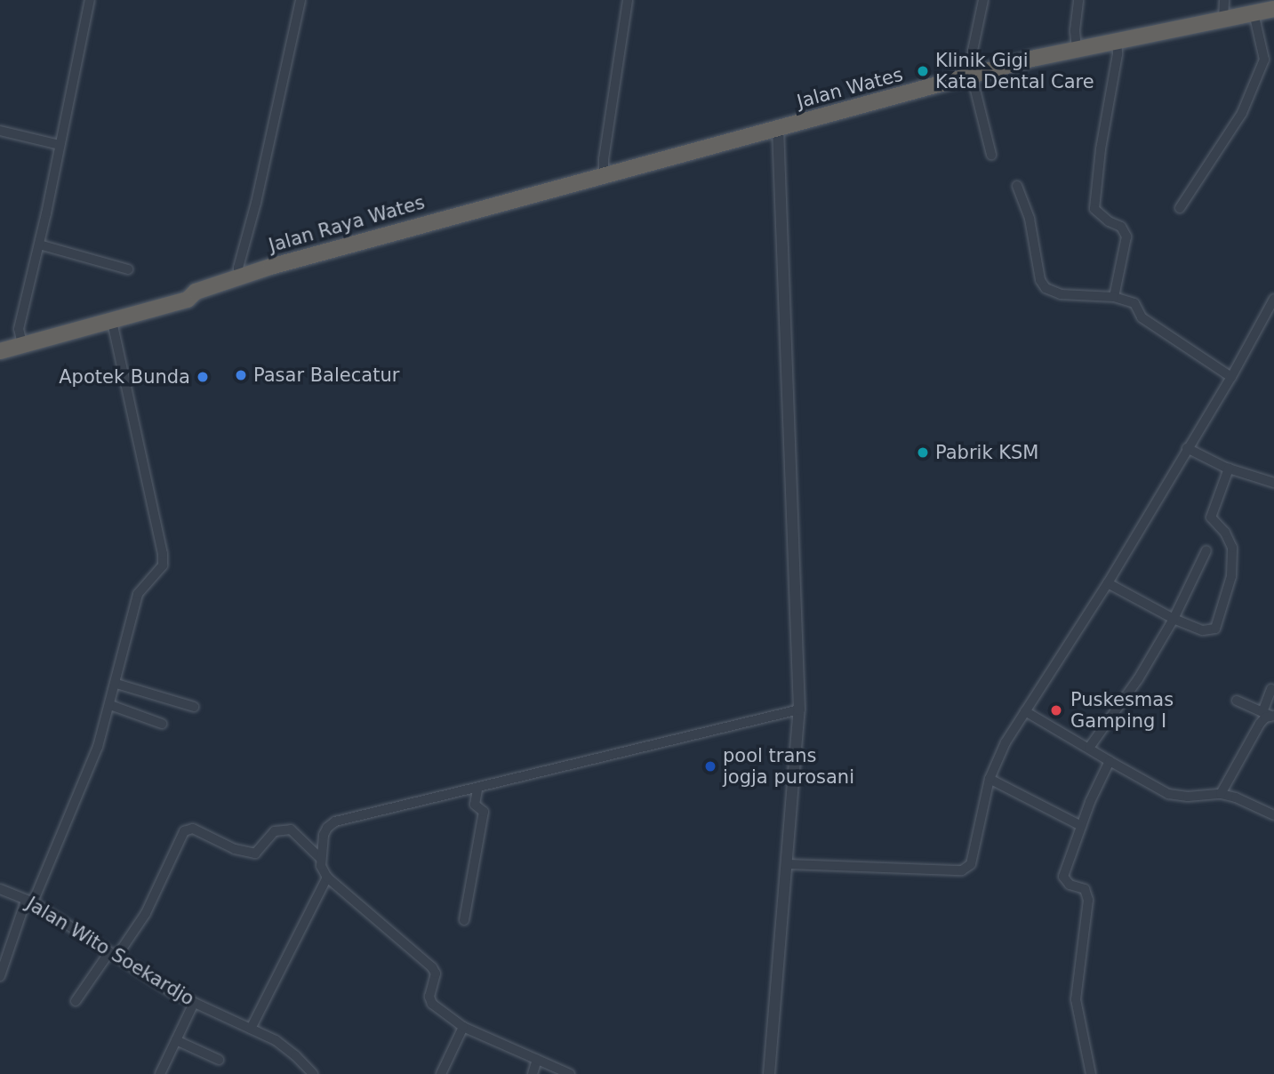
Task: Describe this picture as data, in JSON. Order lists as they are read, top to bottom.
{
  "streets": {
    "highway": ["Jalan Wates", "Jalan Raya Wates"],
    "street": ["Jalan Wito Soekardjo"]
  },
  "crossings": [
    ["Jalan Wates", "Jalan Raya Wates"]
  ],
  "places": [
    "Klinik Gigi Kata Dental Care",
    "Pasar Balecatur",
    "Apotek Bunda",
    "Pabrik KSM",
    "Puskesmas Gamping I",
    "pool trans jogja purosani"
  ]
}
